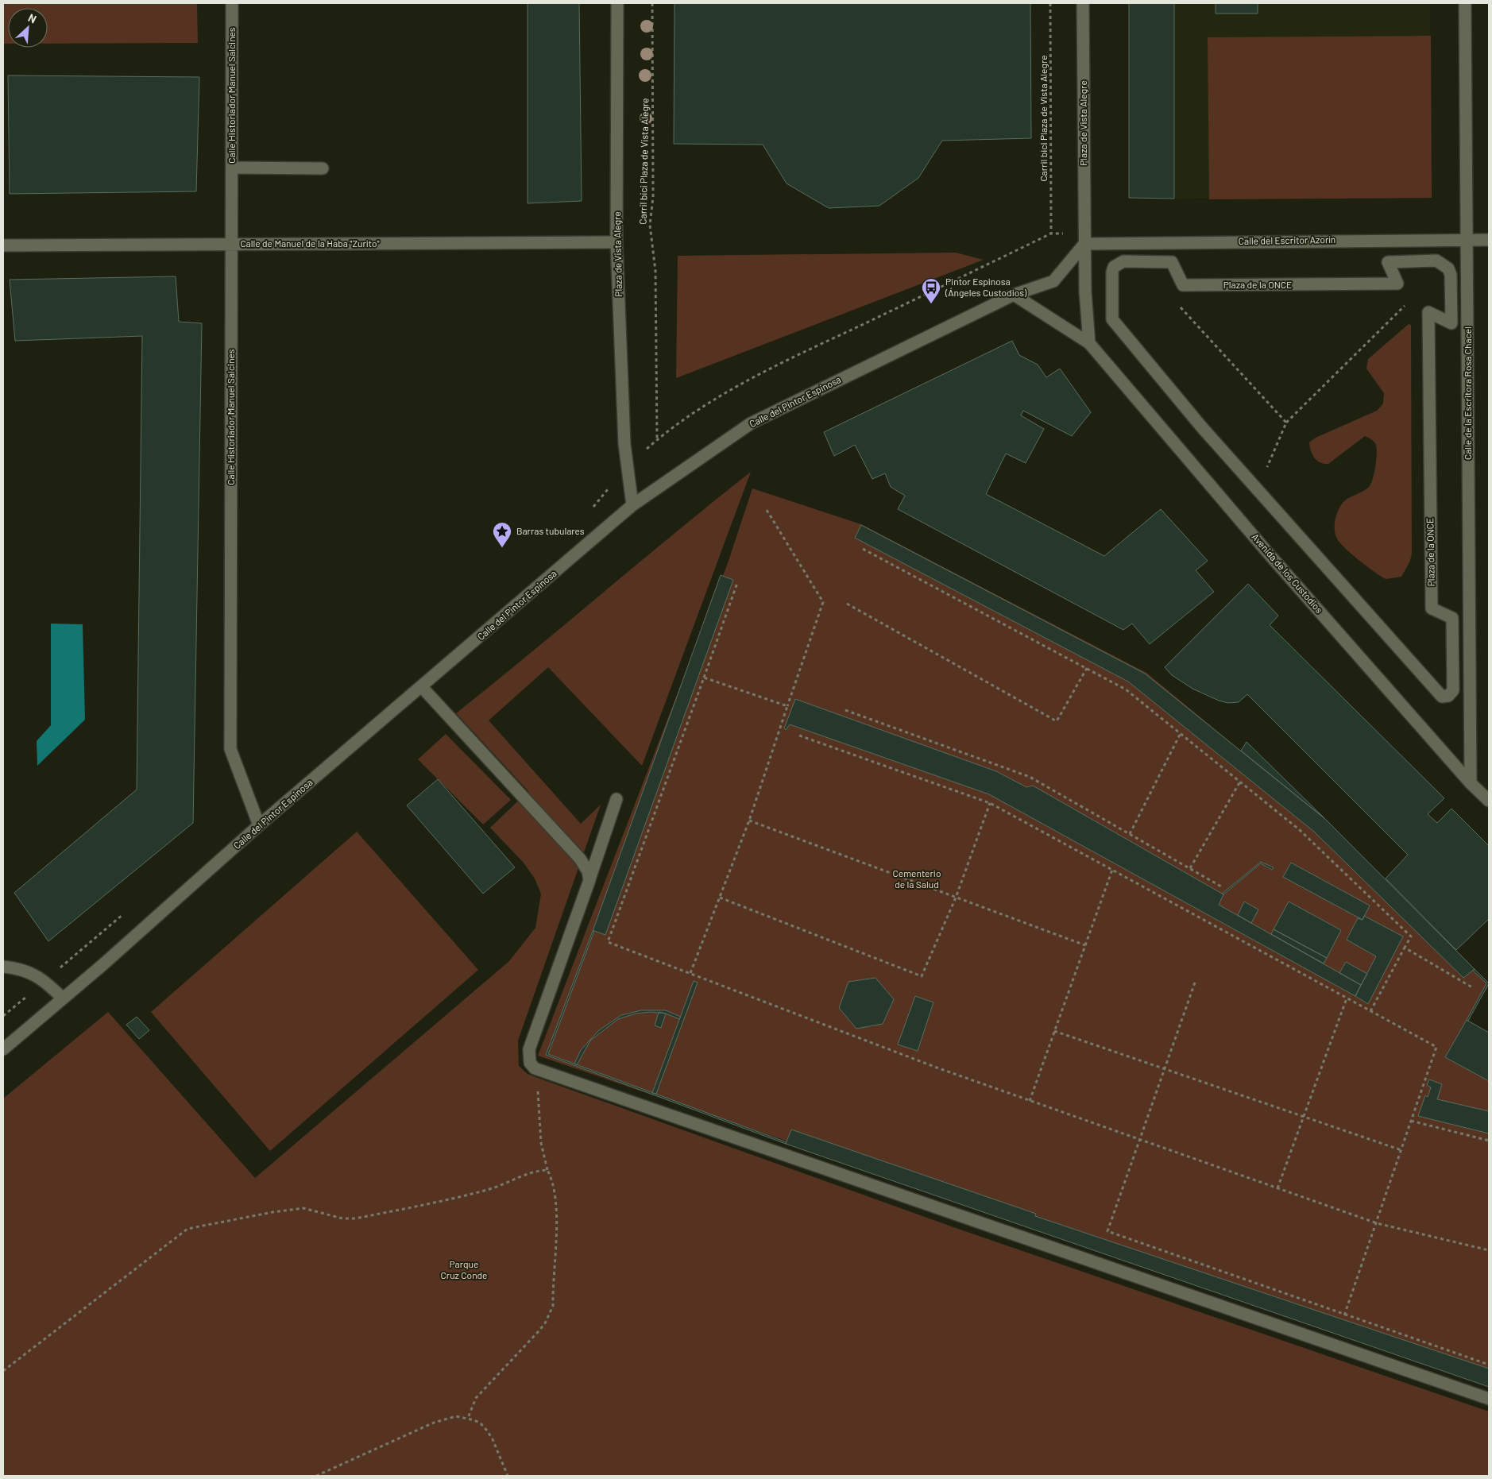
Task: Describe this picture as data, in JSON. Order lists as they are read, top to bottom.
{
  "streets": {
    "street": [
      "Calle Historiador Manuel Salcines",
      "Plaza de Vista Alegre",
      "Calle del Escritor Azorín",
      "Calle de Manuel de la Haba \"Zurito\"",
      "Plaza de la ONCE",
      "Calle de la Escritora Rosa Chacel",
      "Calle del Pintor Espinosa",
      "Avenida de los Custodios"
    ],
    "path": ["Carril bici Plaza de Vista Alegre"]
  },
  "crossings": [
    ["Calle Historiador Manuel Salcines", "Calle de Manuel de la Haba \"Zurito\""],
    ["Calle Historiador Manuel Salcines", "Calle del Pintor Espinosa"],
    ["Plaza de Vista Alegre", "Calle del Escritor Azorín"],
    ["Plaza de Vista Alegre", "Calle de Manuel de la Haba \"Zurito\""],
    ["Plaza de Vista Alegre", "Calle del Pintor Espinosa"],
    ["Calle del Escritor Azorín", "Calle de la Escritora Rosa Chacel"],
    ["Calle del Escritor Azorín", "Calle del Pintor Espinosa"],
    ["Calle de la Escritora Rosa Chacel", "Avenida de los Custodios"],
    ["Calle del Pintor Espinosa", "Avenida de los Custodios"]
  ],
  "parks": ["Cementerio de la Salud", "Parque Cruz Conde"],
  "places": {
    "bus stop": ["Pintor Espinosa (Ángeles Custodios)"],
    "place": ["Barras tubulares"]
  },
  "north": "top right"
}
